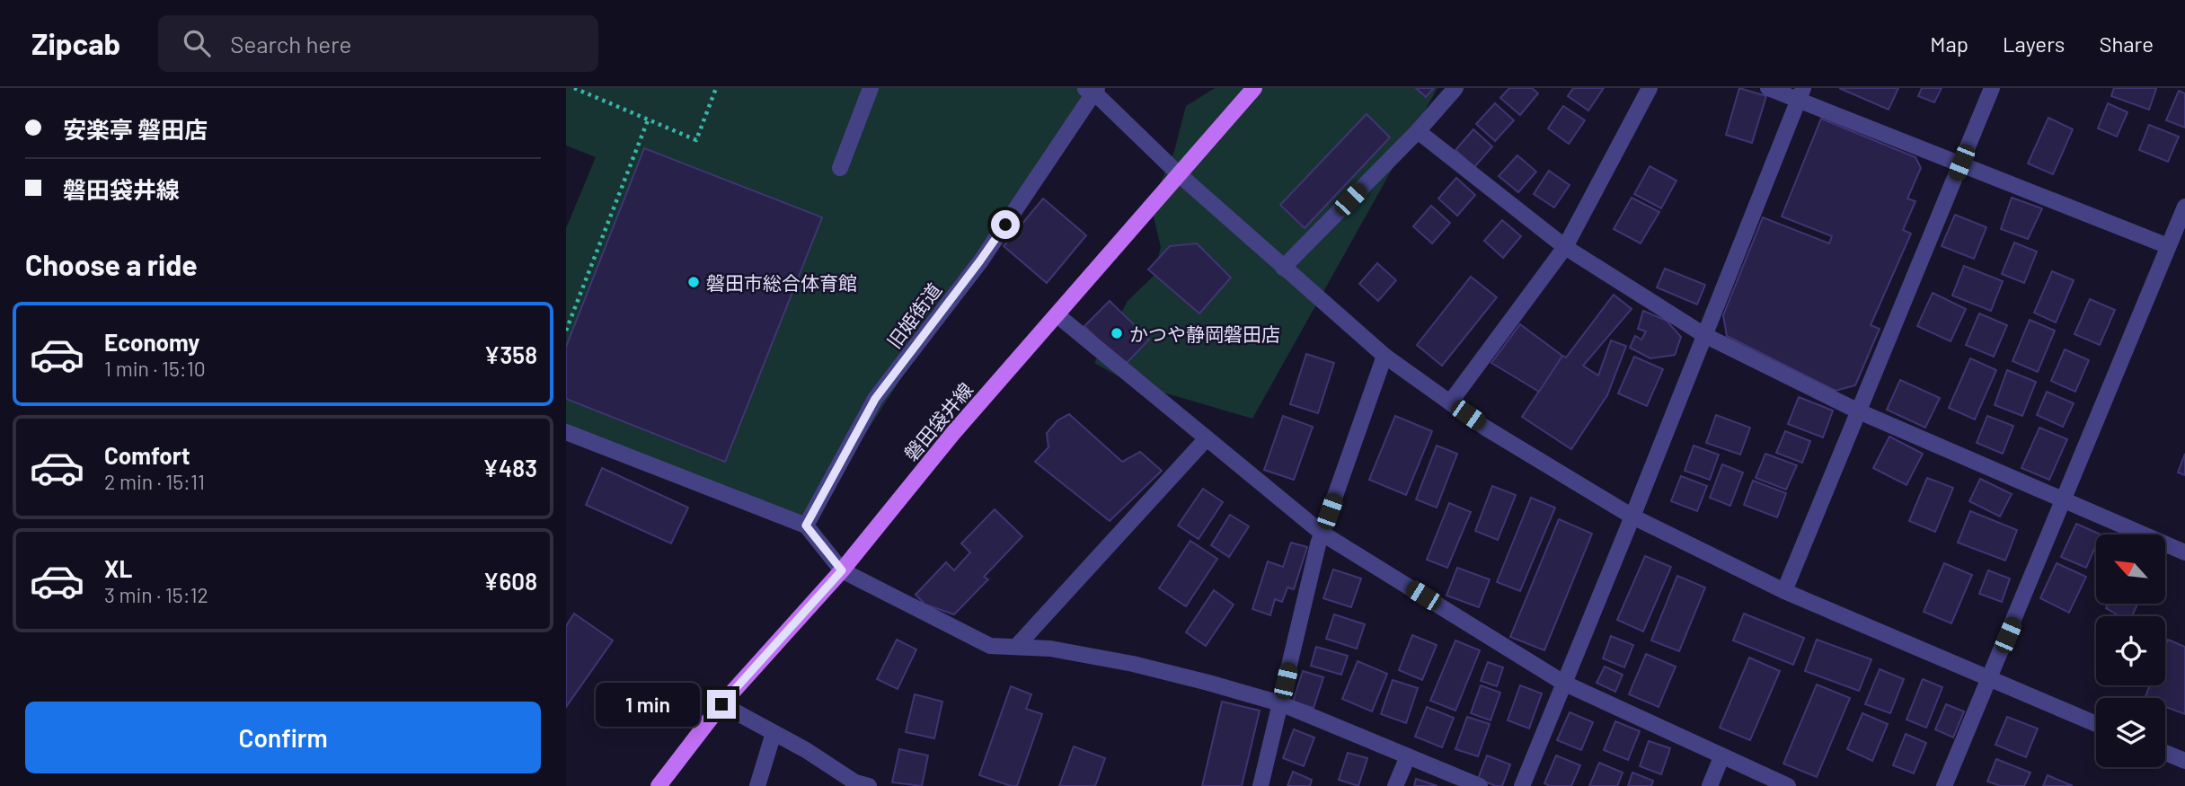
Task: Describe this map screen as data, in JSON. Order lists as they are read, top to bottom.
{
  "streets": {
    "main road": ["磐田袋井線"],
    "street": ["旧姫街道"]
  },
  "places": ["磐田市総合体育館", "かつや静岡磐田店"],
  "north": "top left",
  "page": {
    "header": "Zipcab",
    "search": "Search here",
    "nav": ["Map", "Layers", "Share"],
    "banner": ["安楽亭 磐田店", "磐田袋井線"],
    "heading": "Choose a ride",
    "list": [
      {
        "name": "Economy",
        "note": "1 min · 15:10",
        "value": "¥358"
      },
      {
        "name": "Comfort",
        "note": "2 min · 15:11",
        "value": "¥483"
      },
      {
        "name": "XL",
        "note": "3 min · 15:12",
        "value": "¥608"
      }
    ],
    "bubble": "1 min",
    "buttons": "Confirm"
  }
}
